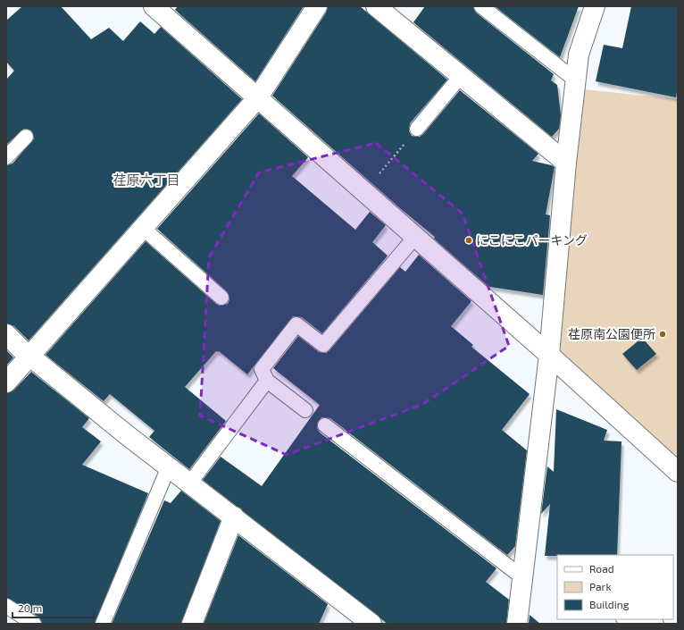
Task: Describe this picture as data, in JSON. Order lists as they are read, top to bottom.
{
  "districts": ["荏原六丁目"],
  "places": ["にこにこパーキング", "荏原南公園便所"],
  "legend": ["Road", "Park", "Building"],
  "scale_bar": "20 m"
}
